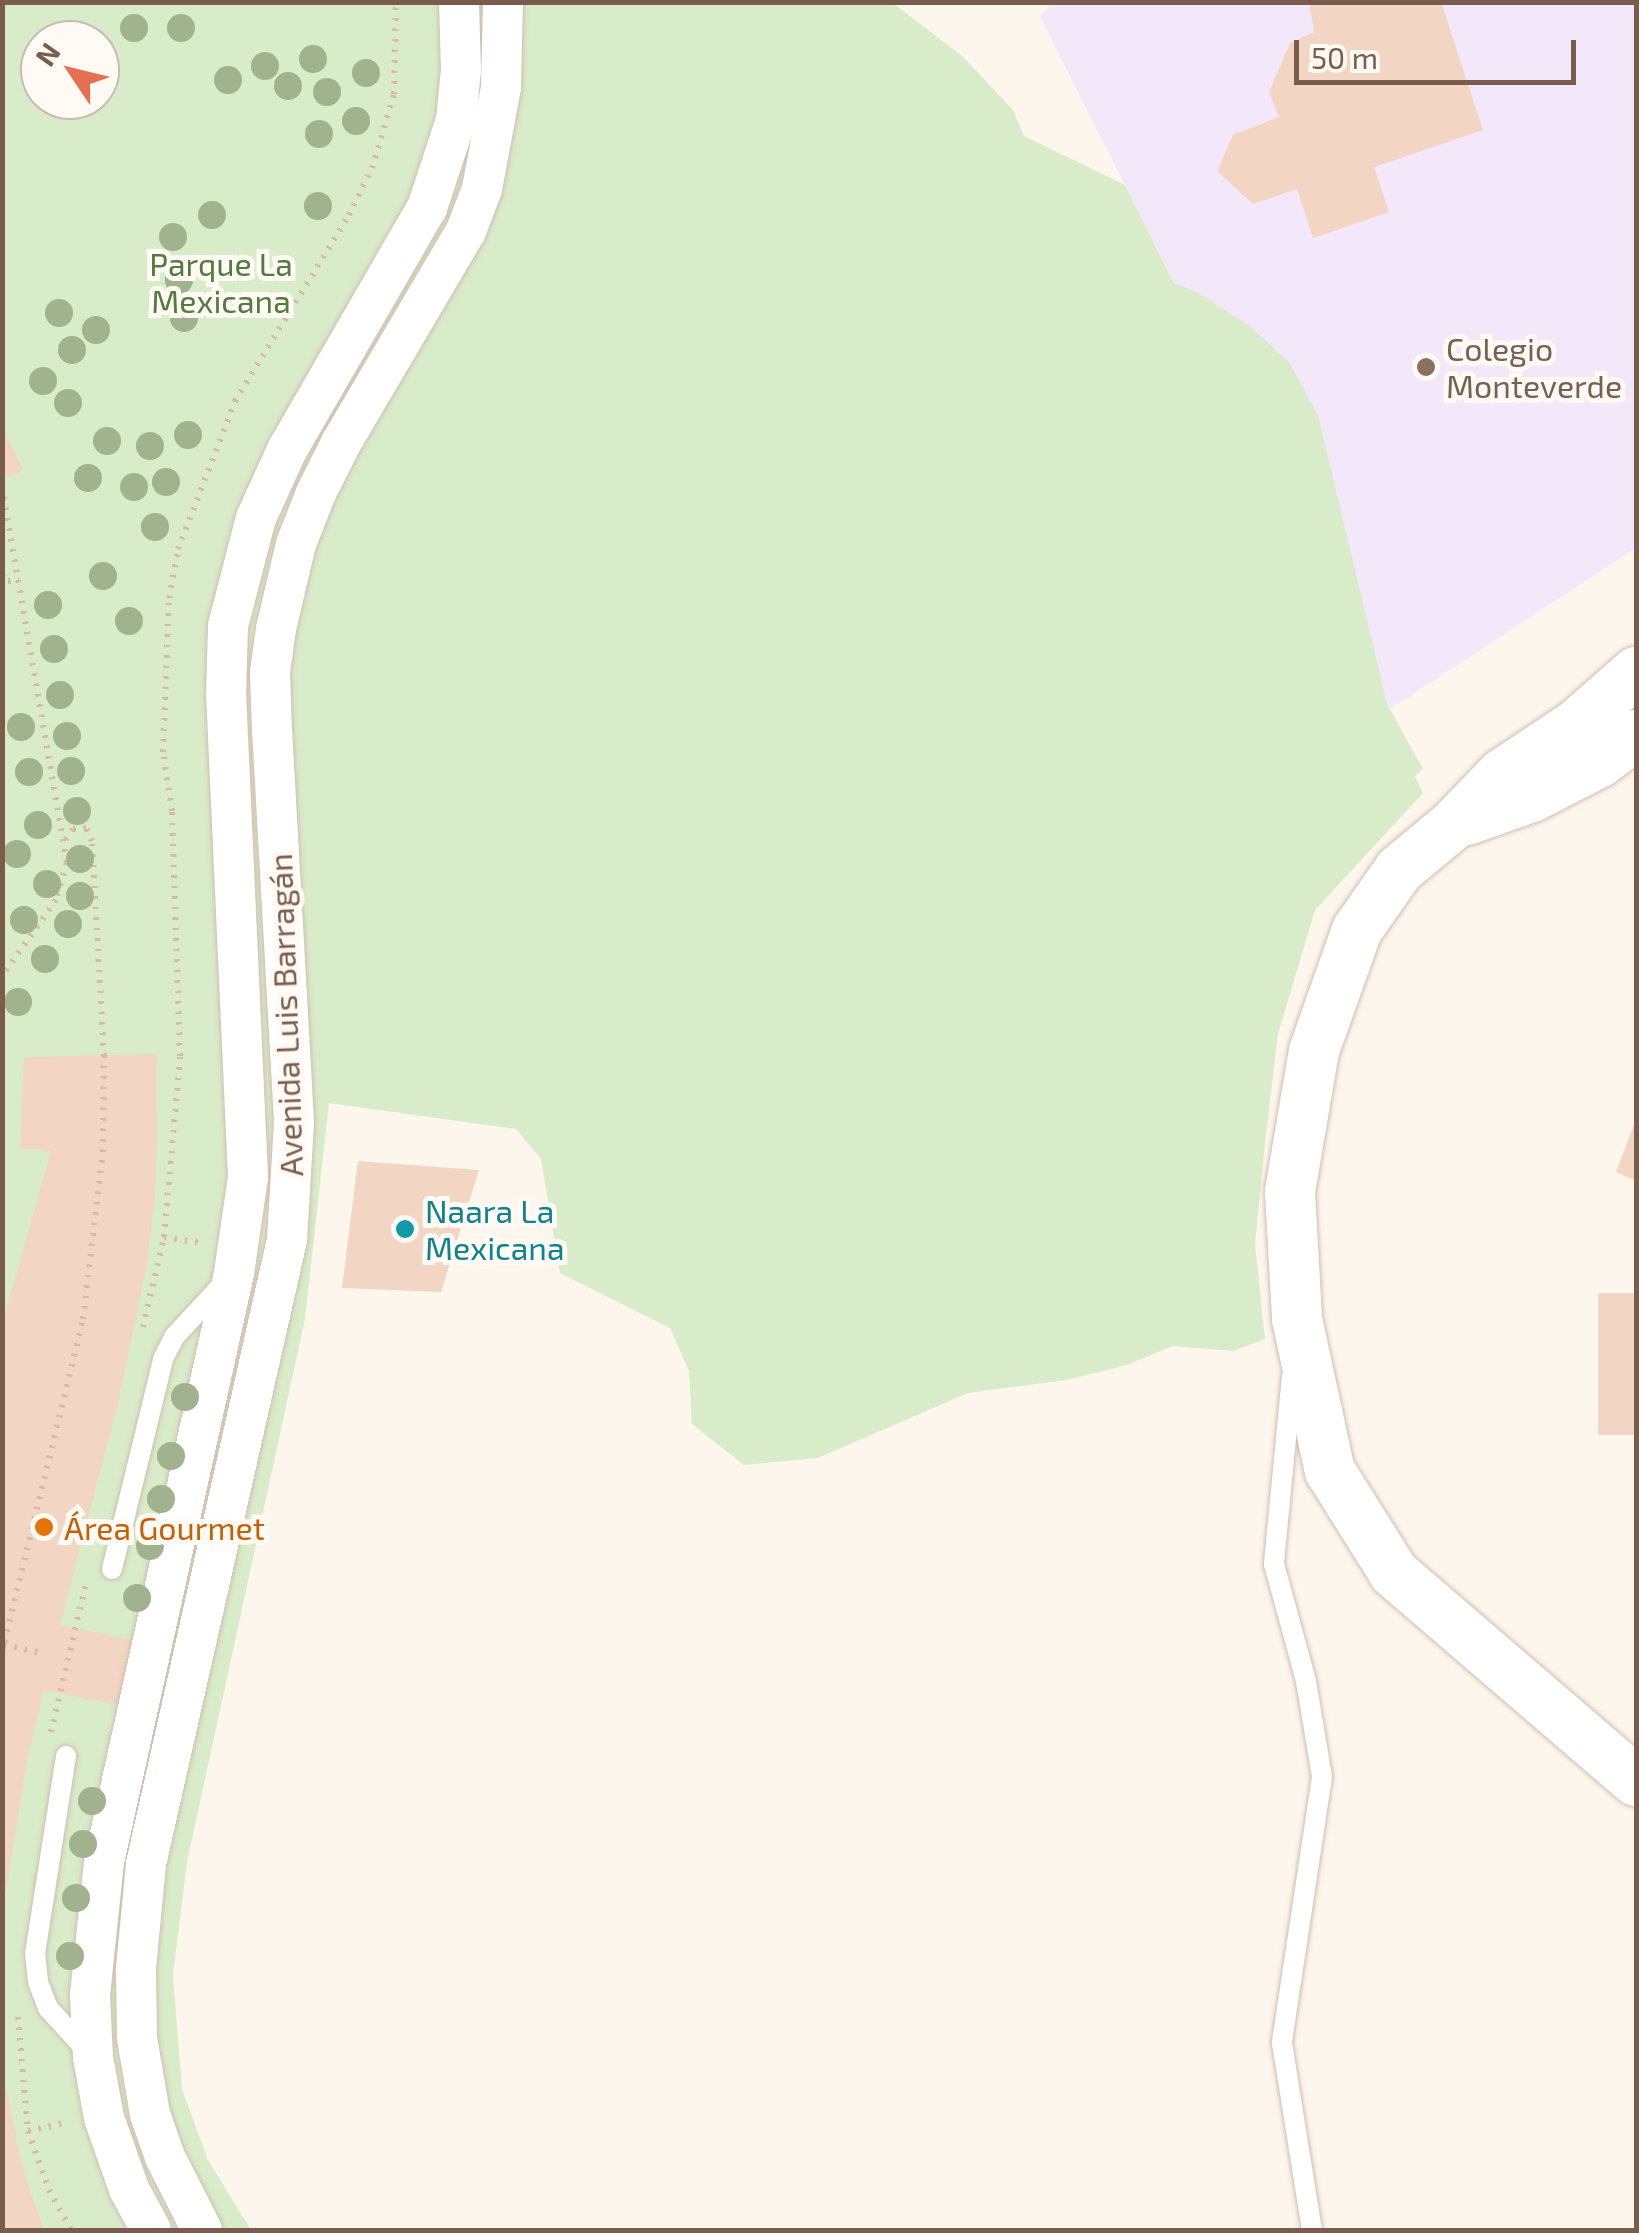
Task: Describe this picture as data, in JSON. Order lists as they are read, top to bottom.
{
  "streets": {
    "street": ["Avenida Luis Barragán"]
  },
  "parks": ["Parque La Mexicana"],
  "places": ["Colegio Monteverde", "Naara La Mexicana", "Área Gourmet"],
  "scale_bar": "50 m",
  "north": "top left"
}
